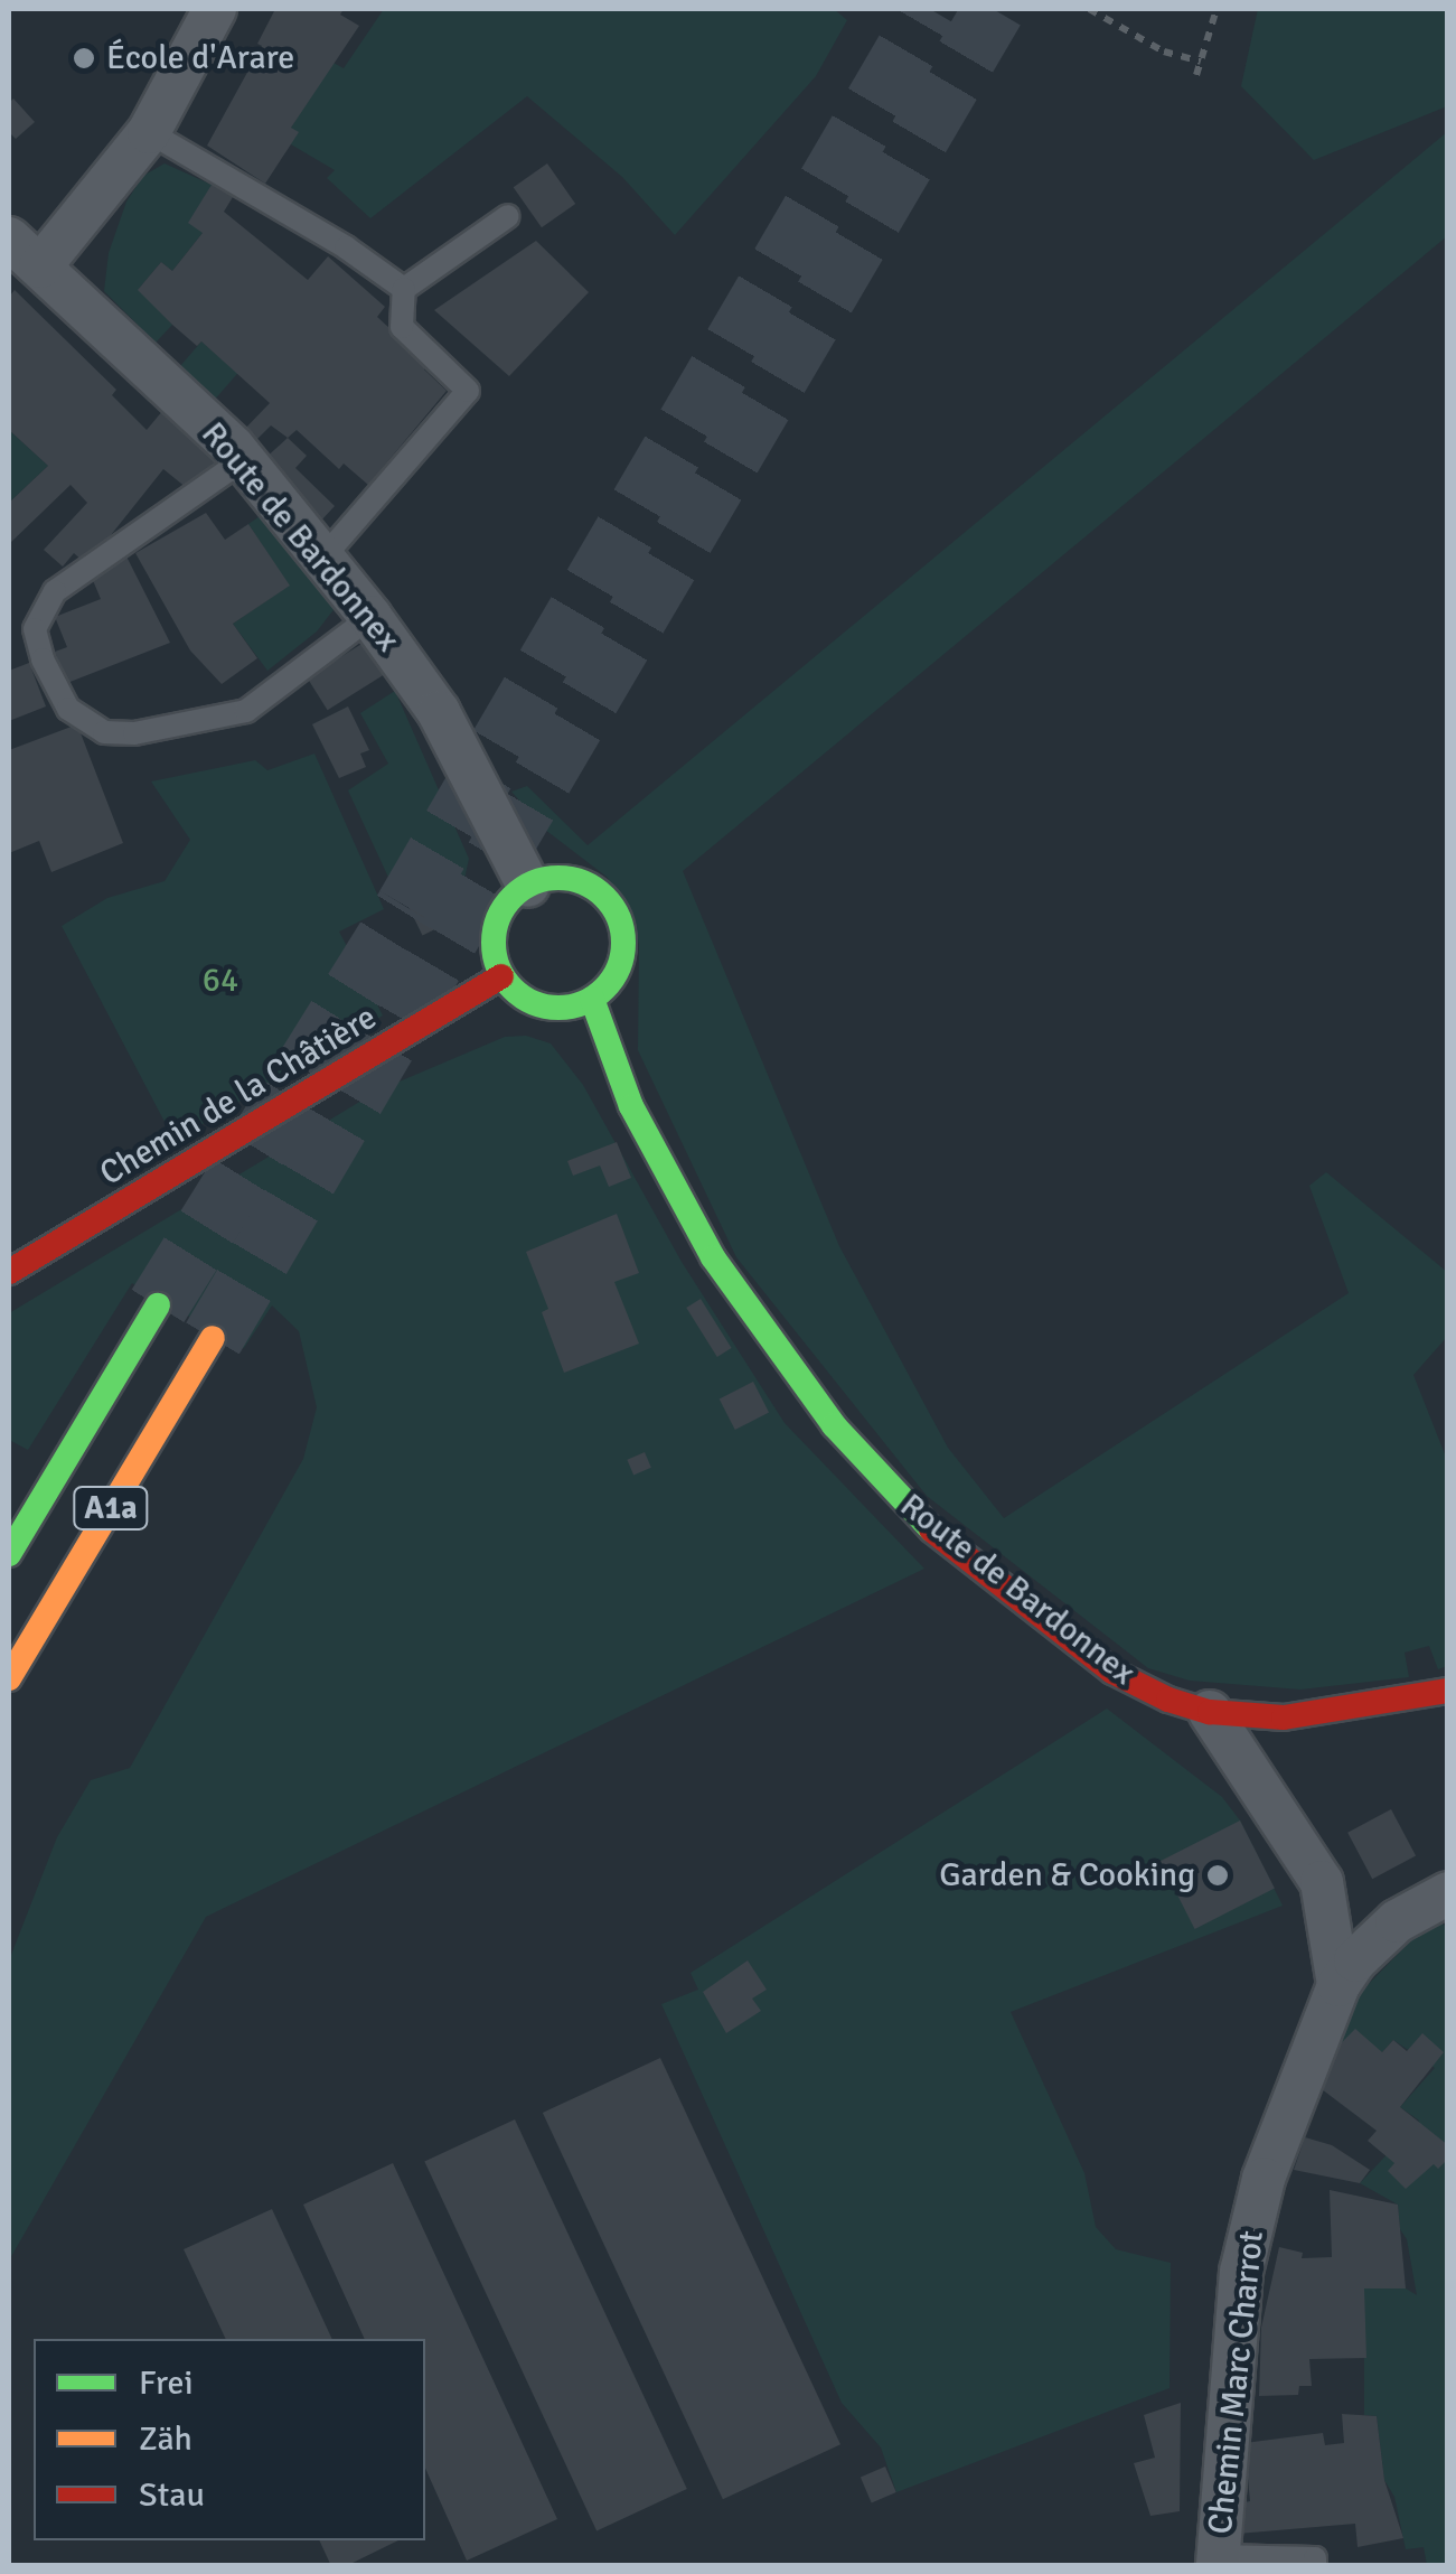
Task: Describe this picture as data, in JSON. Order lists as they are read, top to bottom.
{
  "streets": {
    "main road": ["Route de Bardonnex", "Chemin de la Châtière", "A1a"],
    "street": ["Chemin Marc Charrot"]
  },
  "crossings": [
    ["Route de Bardonnex", "Chemin de la Châtière"]
  ],
  "parks": ["64"],
  "places": ["École d'Arare", "Garden & Cooking"],
  "legend": ["Frei", "Zäh", "Stau"]
}
